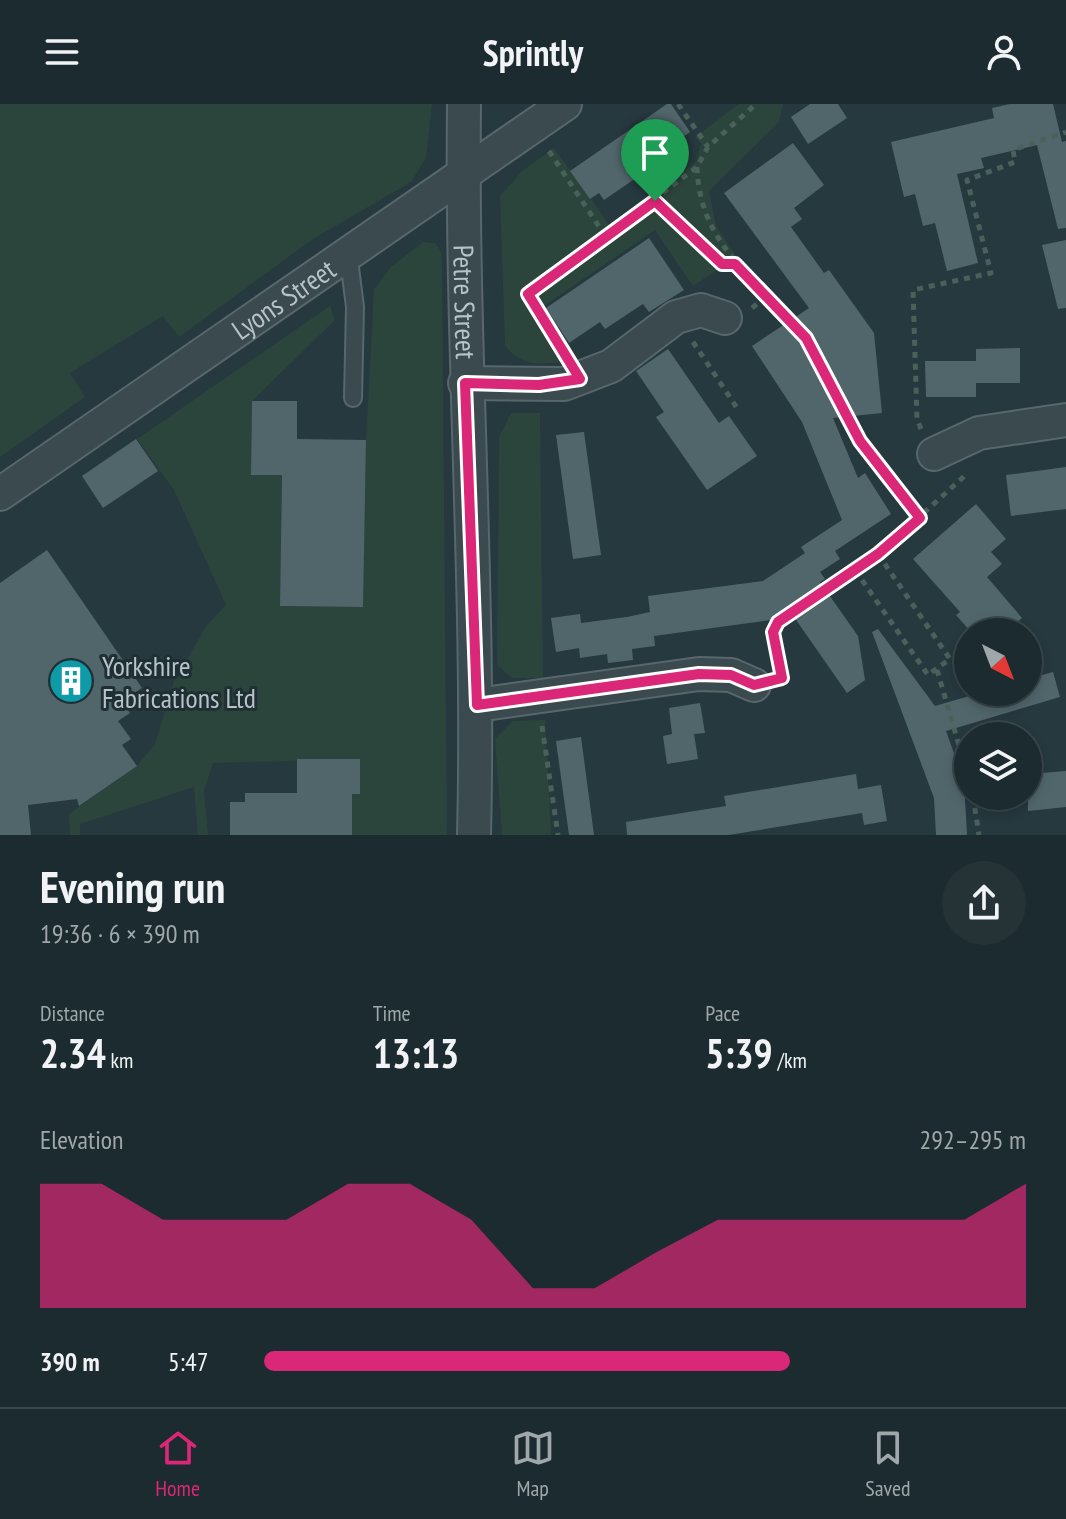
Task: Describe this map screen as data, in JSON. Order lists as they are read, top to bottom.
{
  "streets": {
    "street": ["Lyons Street", "Petre Street"]
  },
  "crossings": [
    ["Lyons Street", "Petre Street"]
  ],
  "places": {
    "building": ["Yorkshire Fabrications Ltd"]
  },
  "north": "bottom right",
  "page": {
    "header": "Sprintly",
    "heading": ["Evening run", "19:36 · 6 × 390 m"],
    "stats": [
      ["Distance", "2.34 km"],
      ["Time", "13:13"],
      ["Pace", "5:39 /km"]
    ],
    "chart": ["Elevation", "292–295 m"],
    "list": [
      {
        "name": "390 m",
        "note": "5:47"
      }
    ],
    "tabs": ["Home", "Map", "Saved"]
  }
}
